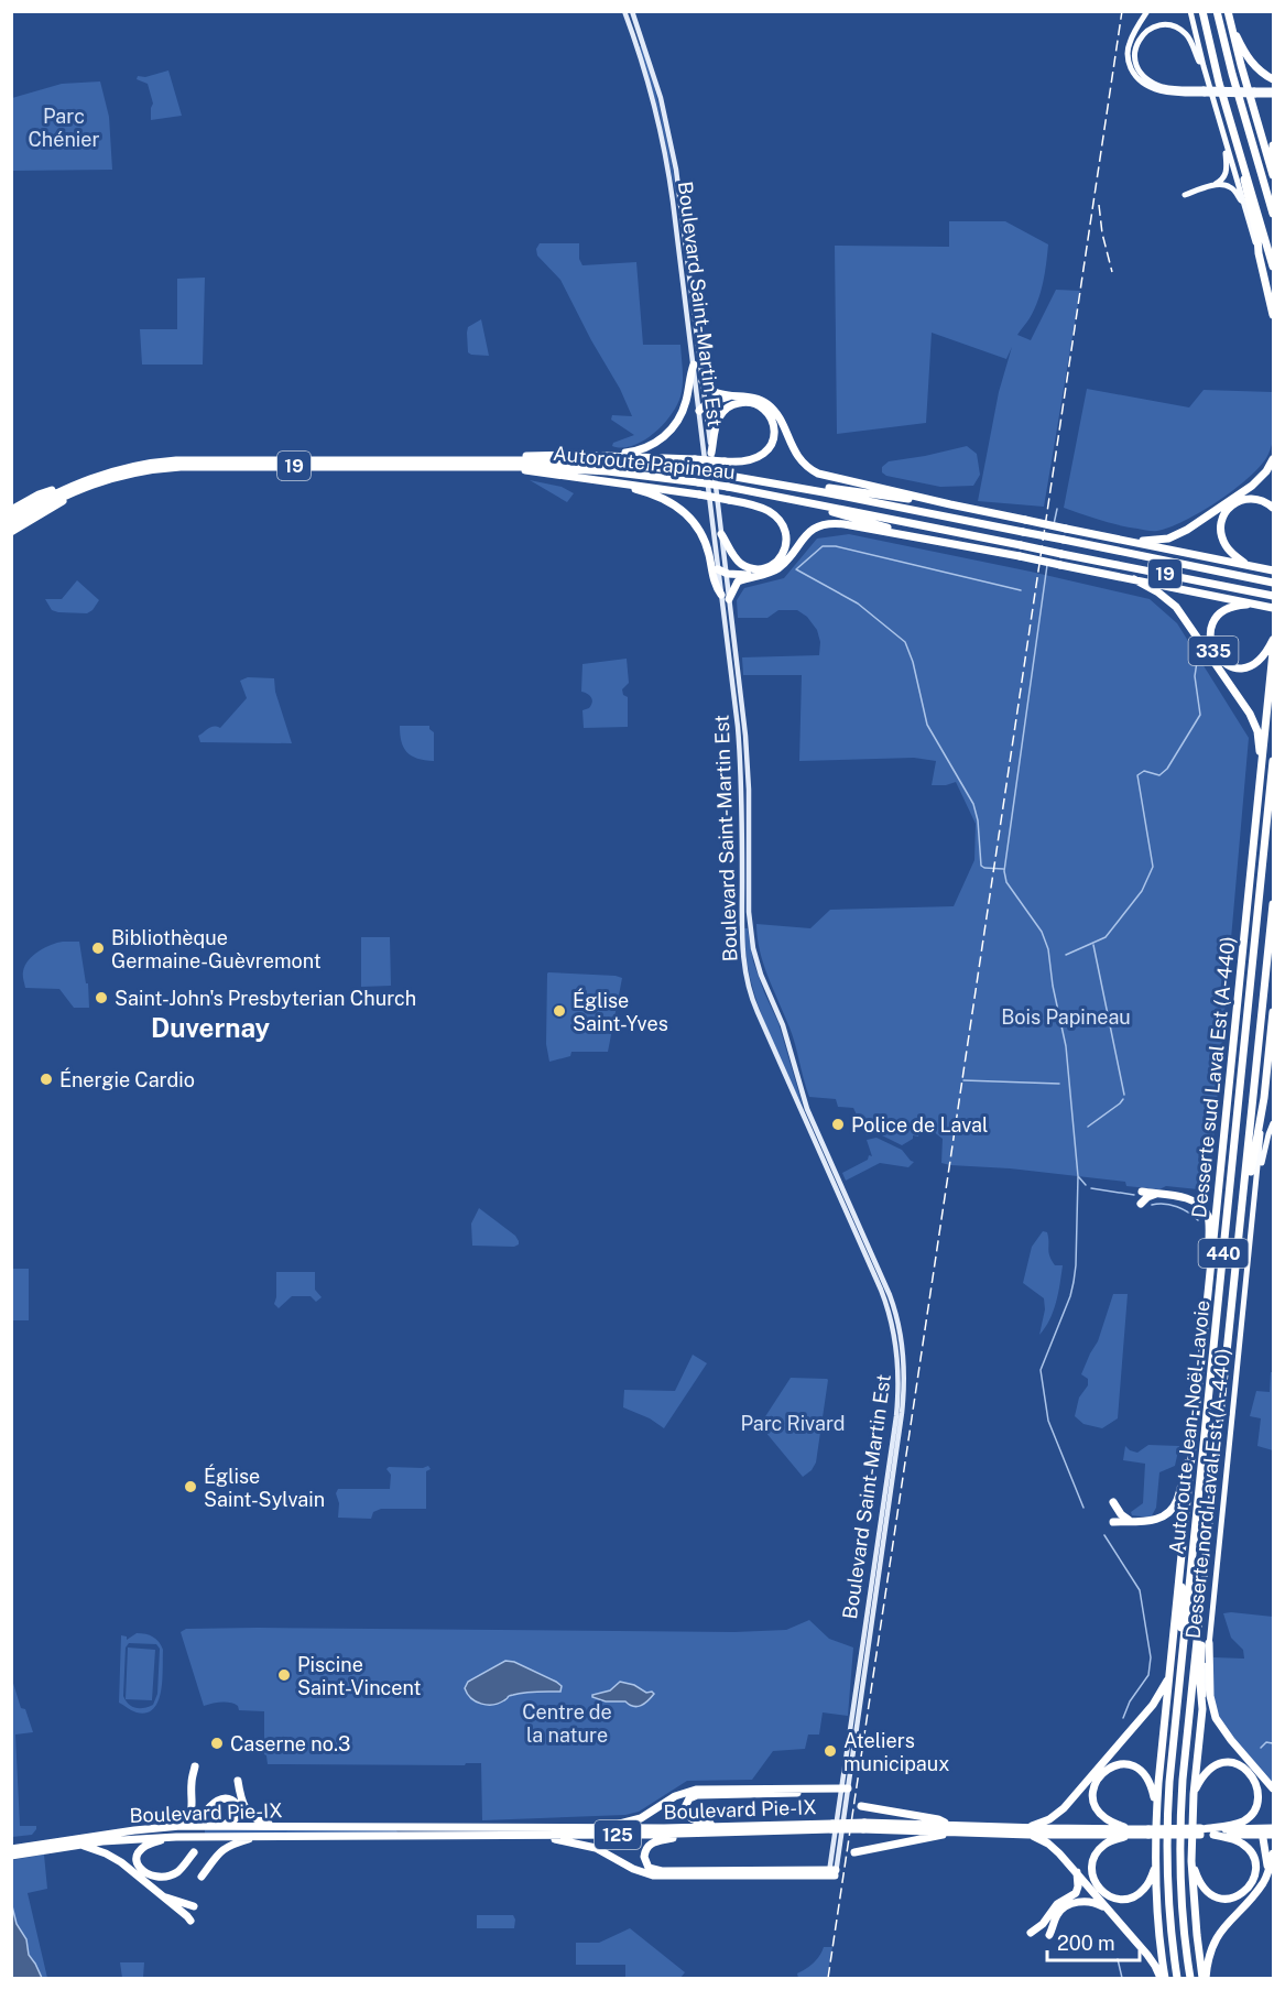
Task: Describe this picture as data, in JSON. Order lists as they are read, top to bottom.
{
  "streets": {
    "highway": [
      "Autoroute Papineau",
      "19",
      "335",
      "Desserte sud Laval Est (A-440)",
      "440",
      "Autoroute Jean-Noël-Lavoie",
      "Desserte nord Laval Est (A-440)",
      "Boulevard Pie-IX",
      "125"
    ],
    "main road": ["Boulevard Saint-Martin Est"]
  },
  "districts": ["Duvernay"],
  "parks": [
    "Parc Chénier",
    "Bois Papineau",
    "Parc Rivard",
    "Centre de la nature"
  ],
  "places": [
    "Bibliothèque Germaine-Guèvremont",
    "Saint-John's Presbyterian Church",
    "Église Saint-Yves",
    "Énergie Cardio",
    "Police de Laval",
    "Église Saint-Sylvain",
    "Piscine Saint-Vincent",
    "Caserne no.3",
    "Ateliers municipaux"
  ],
  "scale_bar": "200 m"
}
